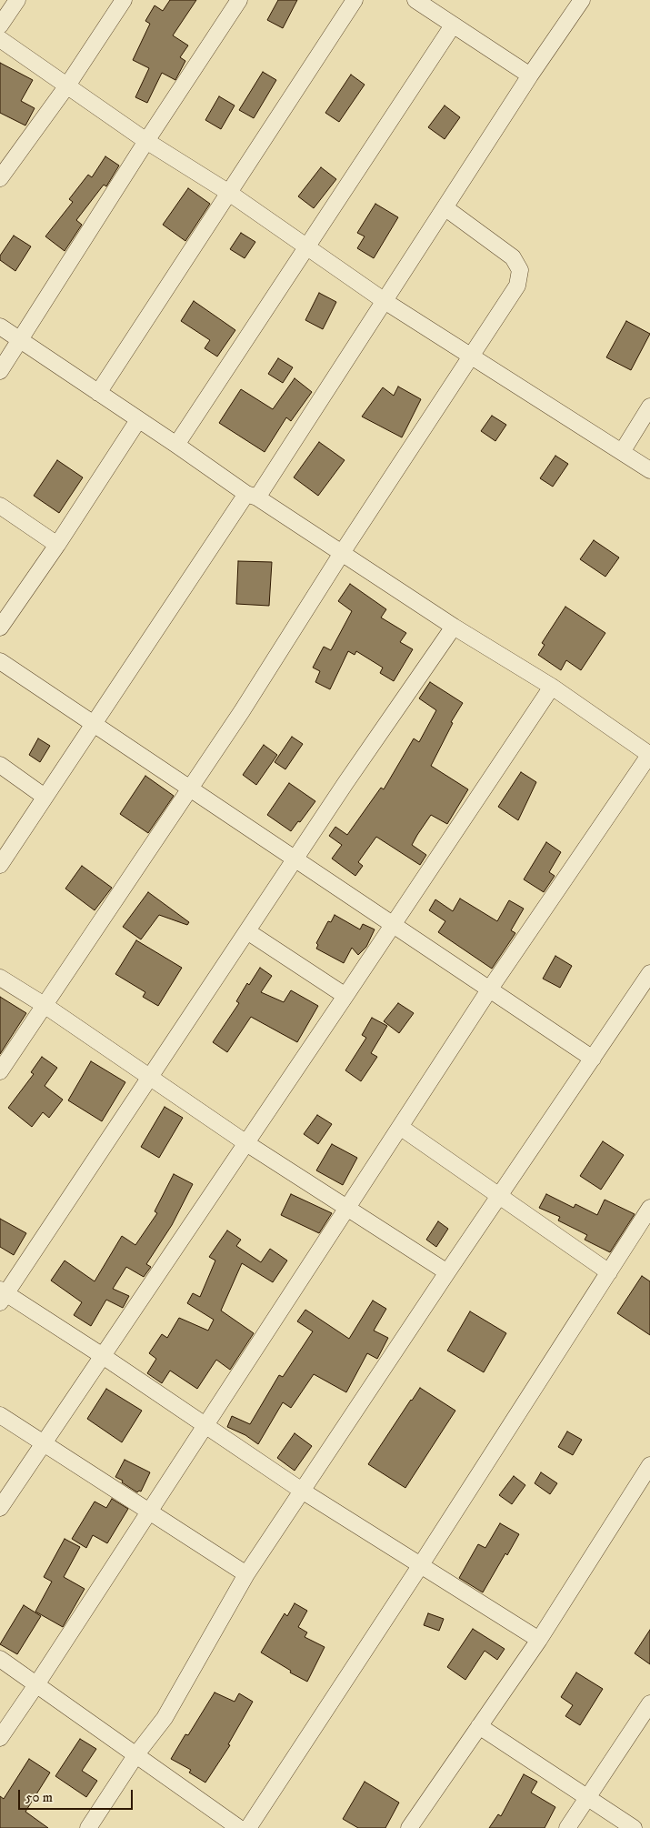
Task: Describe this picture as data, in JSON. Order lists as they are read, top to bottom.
{
  "scale_bar": "50 m"
}
